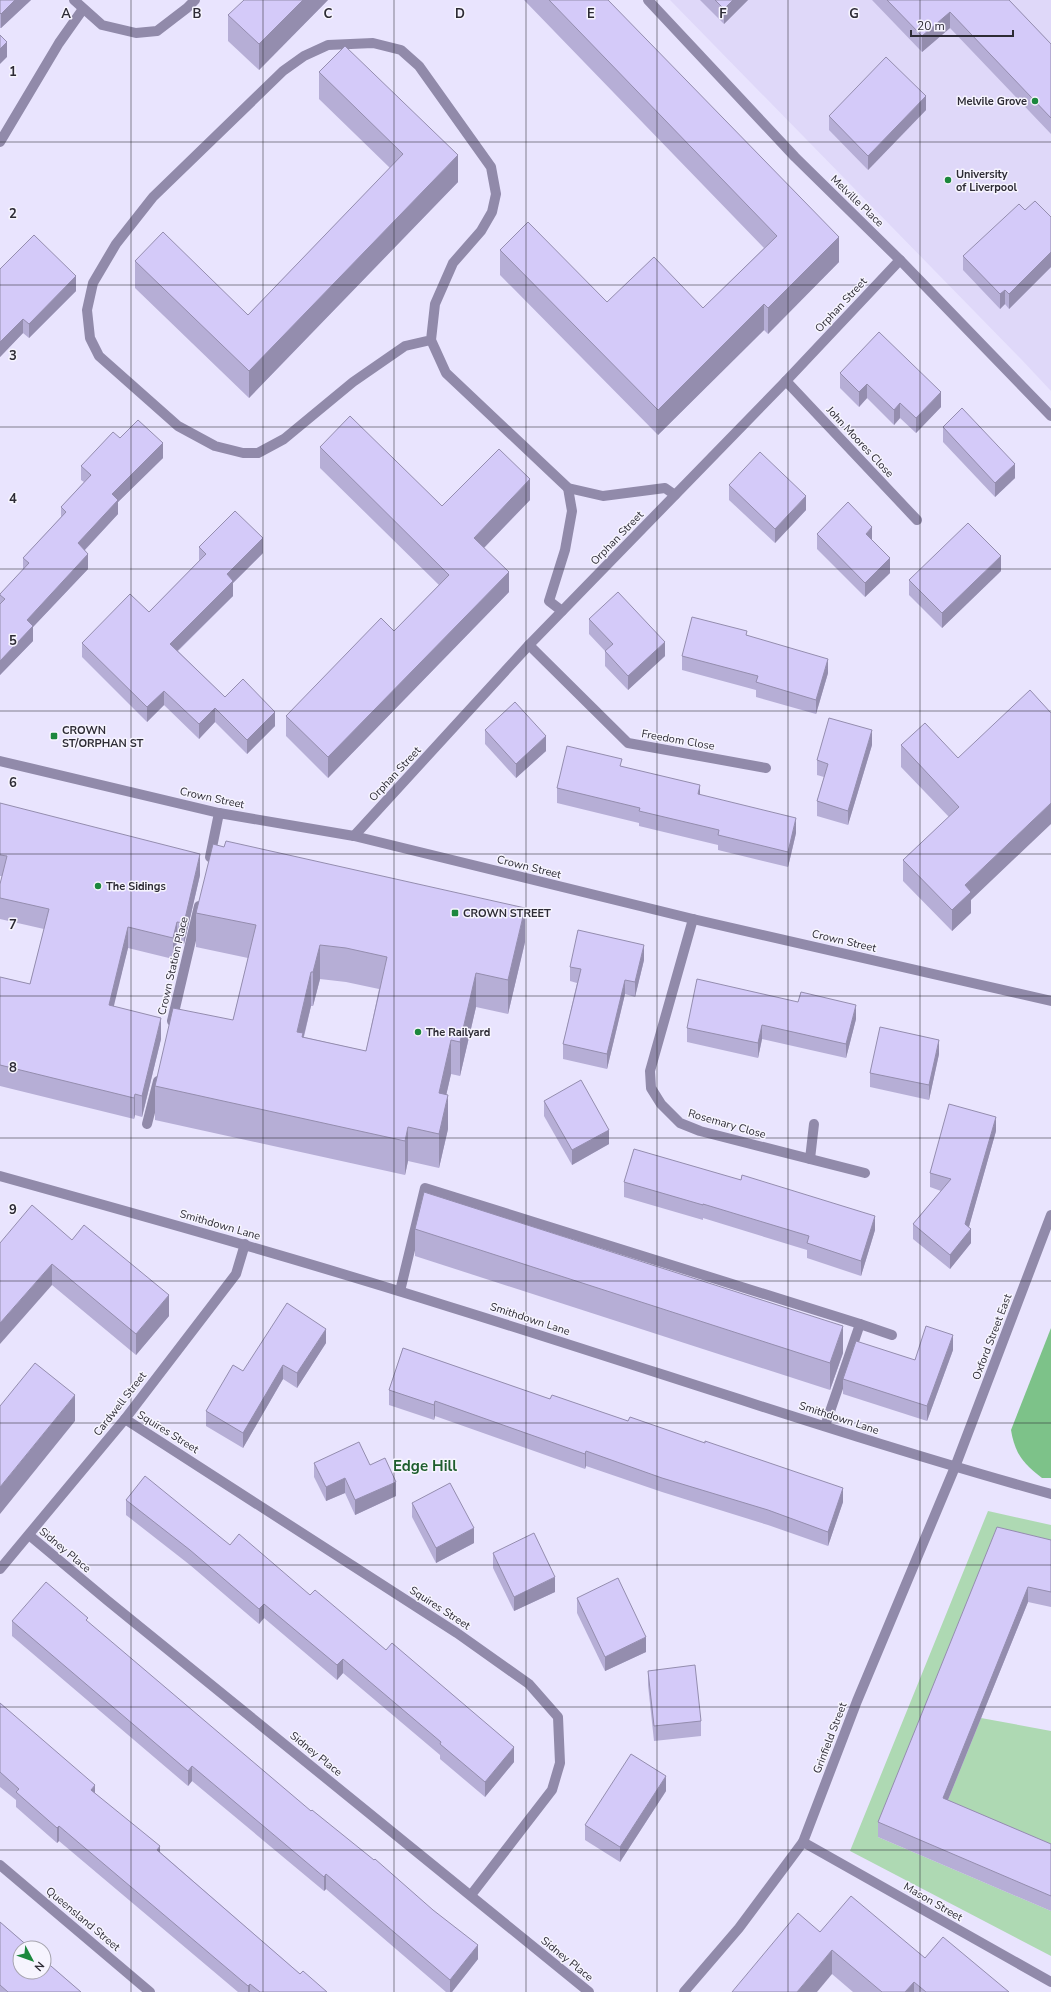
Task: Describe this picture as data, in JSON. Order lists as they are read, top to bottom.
{
  "streets": {
    "street": [
      "Melville Place",
      "Orphan Street",
      "John Moores Close",
      "Freedom Close",
      "Crown Street",
      "Crown Station Place",
      "Rosemary Close",
      "Smithdown Lane",
      "Oxford Street East",
      "Cardwell Street",
      "Squires Street",
      "Sidney Place",
      "Grinfield Street",
      "Mason Street",
      "Queensland Street"
    ]
  },
  "crossings": [
    ["Melville Place", "Orphan Street"],
    ["Orphan Street", "John Moores Close"],
    ["Orphan Street", "Freedom Close"],
    ["Orphan Street", "Crown Street"],
    ["Crown Street", "Rosemary Close"],
    ["Smithdown Lane", "Oxford Street East"],
    ["Smithdown Lane", "Cardwell Street"],
    ["Smithdown Lane", "Grinfield Street"],
    ["Oxford Street East", "Grinfield Street"],
    ["Cardwell Street", "Squires Street"],
    ["Cardwell Street", "Sidney Place"],
    ["Squires Street", "Sidney Place"],
    ["Grinfield Street", "Mason Street"]
  ],
  "districts": ["Edge Hill"],
  "places": {
    "other": [
      "Melvile Grove",
      "University of Liverpool",
      "The Sidings",
      "The Railyard"
    ],
    "transit": ["CROWN ST/ORPHAN ST", "CROWN STREET"]
  },
  "scale_bar": "20 m",
  "north": "bottom right",
  "grid": {
    "columns": [
      "A",
      "B",
      "C",
      "D",
      "E",
      "F",
      "G"
    ],
    "rows": [
      "1",
      "2",
      "3",
      "4",
      "5",
      "6",
      "7",
      "8",
      "9"
    ]
  }
}
